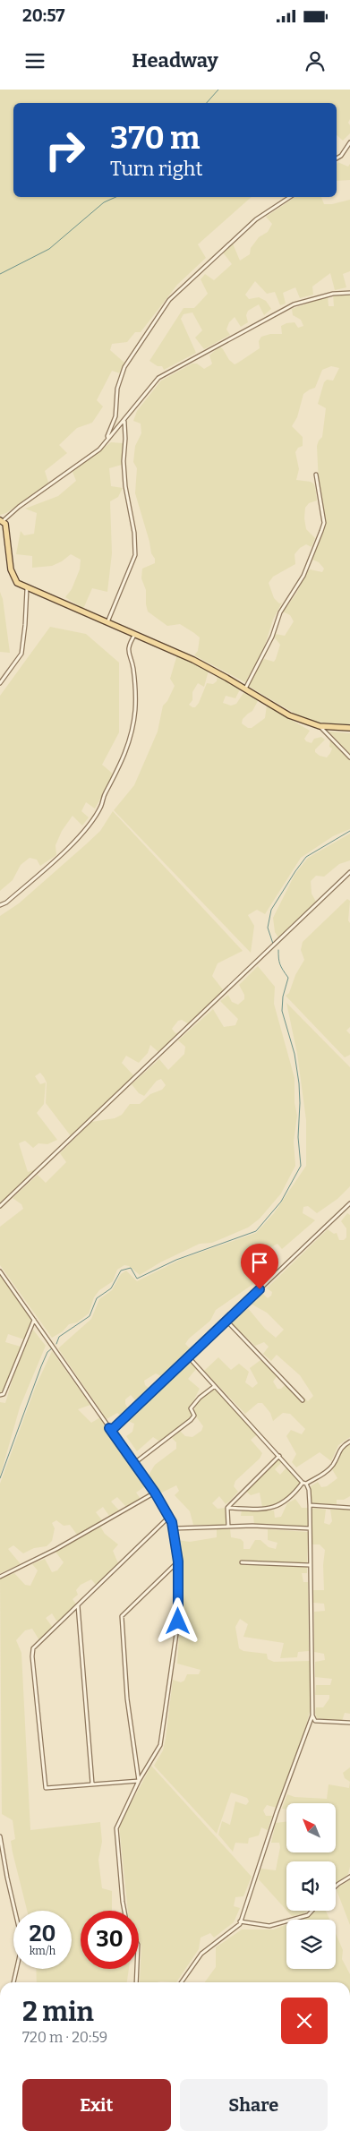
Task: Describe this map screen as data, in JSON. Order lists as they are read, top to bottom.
{
  "north": "top left",
  "page": {
    "status": "20:57",
    "header": "Headway",
    "turn": ["370 m", "Turn right"],
    "speed": "20 km/h",
    "limit": "30",
    "heading": ["2 min", "720 m · 20:59"],
    "buttons": ["Exit", "Share"]
  }
}
